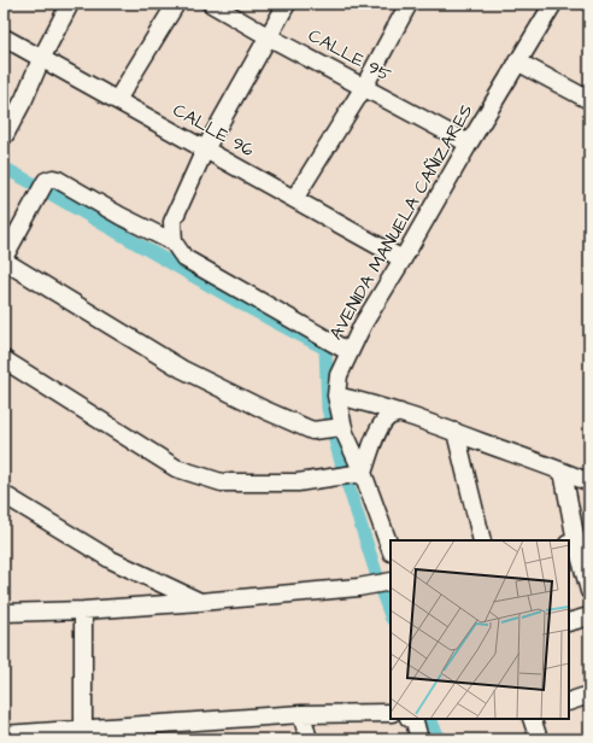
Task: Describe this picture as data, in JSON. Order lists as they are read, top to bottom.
{
  "streets": {
    "street": ["CALLE 95", "CALLE 96", "AVENIDA MANUELA CAÑIZARES"]
  },
  "crossings": [
    ["CALLE 95", "AVENIDA MANUELA CAÑIZARES"],
    ["CALLE 96", "AVENIDA MANUELA CAÑIZARES"]
  ]
}
